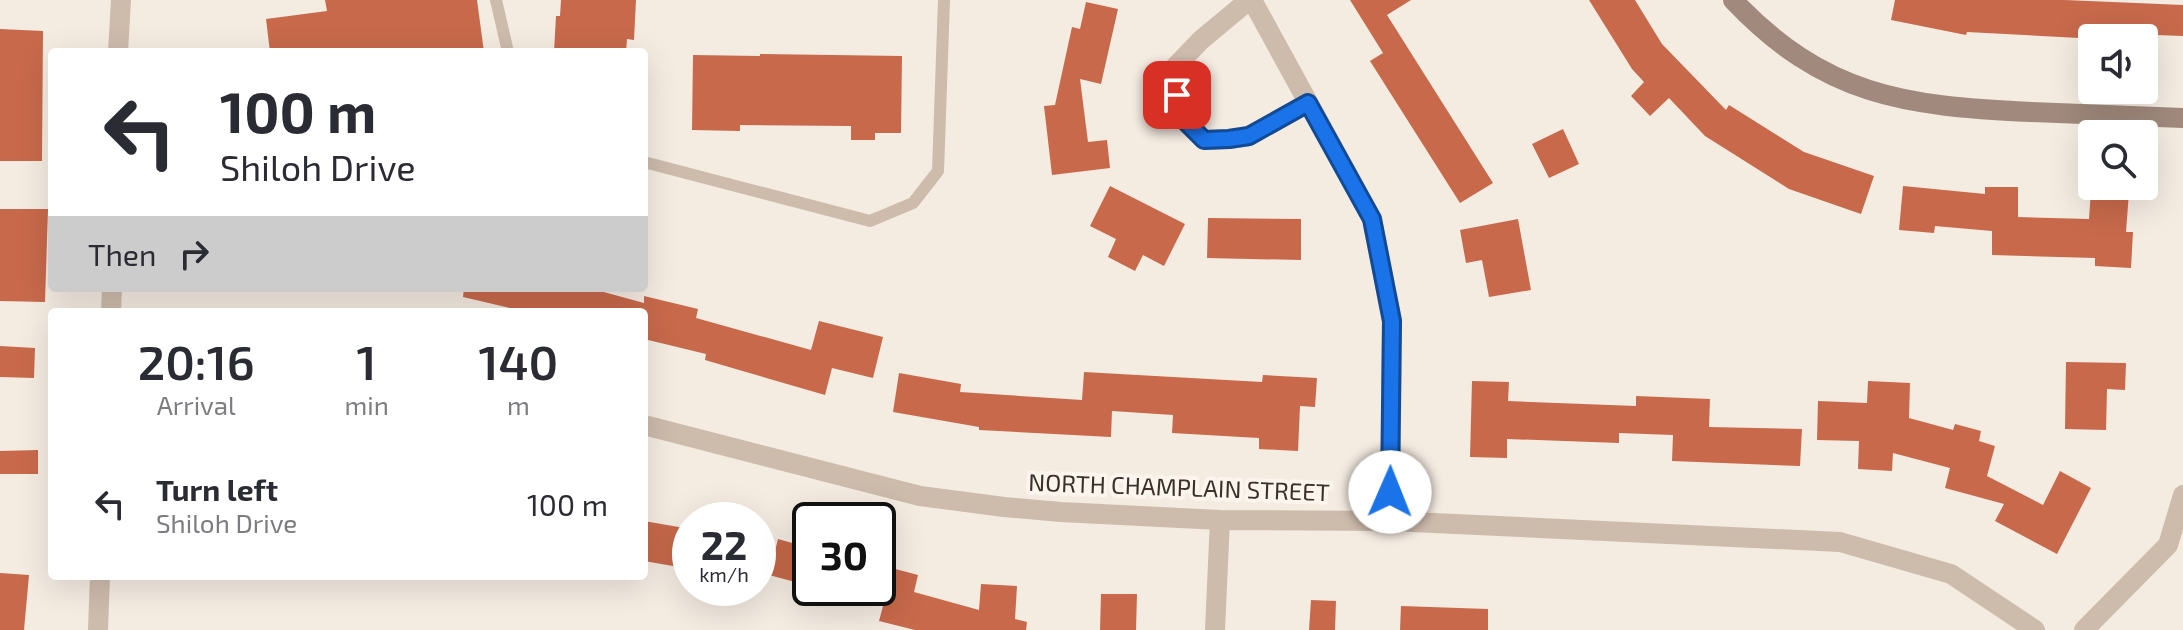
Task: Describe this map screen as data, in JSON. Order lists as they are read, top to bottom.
{
  "streets": {
    "street": ["NORTH CHAMPLAIN STREET"]
  },
  "page": {
    "turn": ["100 m", "Shiloh Drive"],
    "then": "Then",
    "eta": [
      "20:16",
      "Arrival",
      "1",
      "min",
      "140",
      "m"
    ],
    "list": [
      {
        "name": "Turn left",
        "note": "Shiloh Drive",
        "value": "100 m"
      }
    ],
    "speed": "22 km/h",
    "limit": "30"
  }
}
